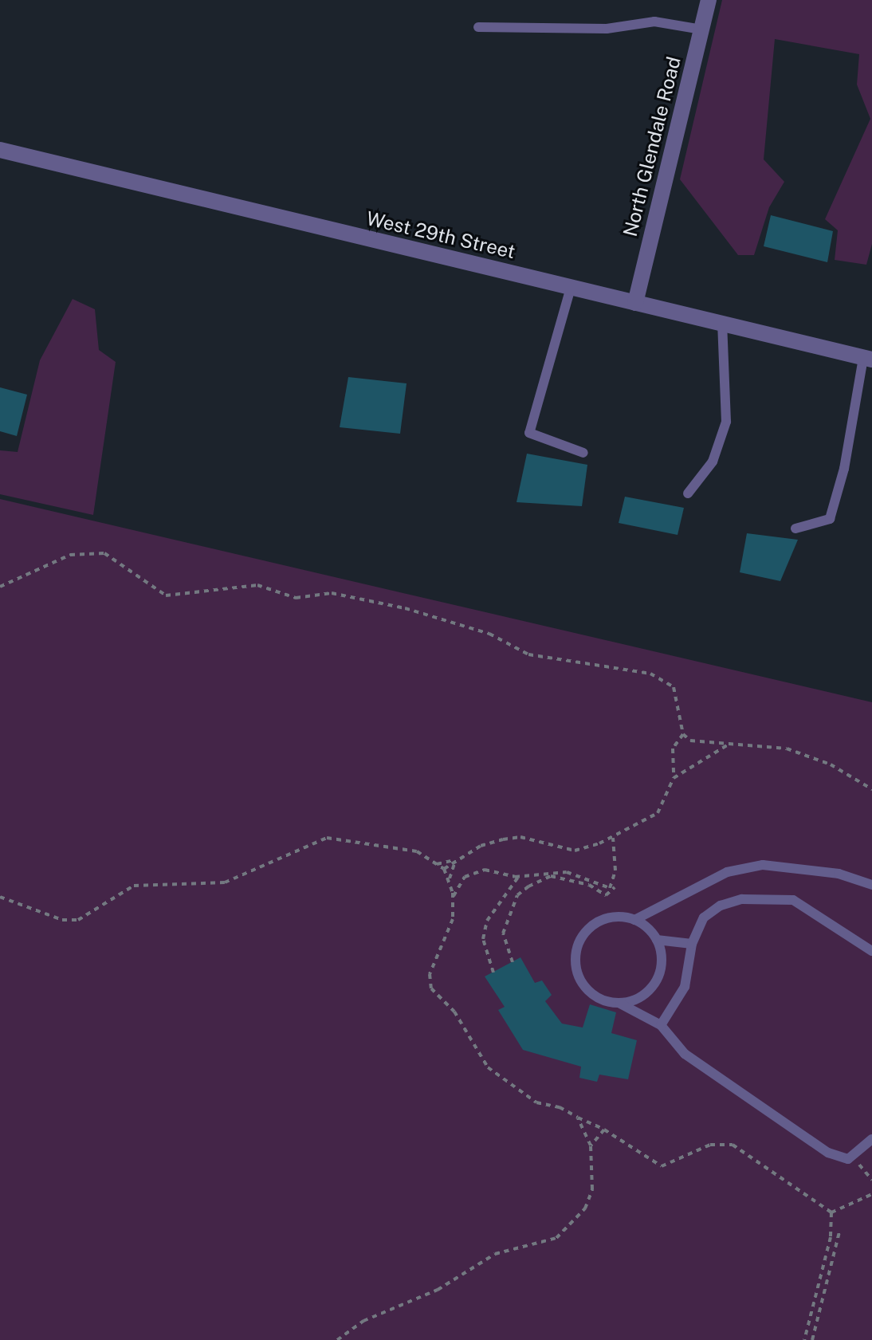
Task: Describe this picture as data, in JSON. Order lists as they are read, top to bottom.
{
  "streets": {
    "street": ["North Glendale Road", "West 29th Street"]
  },
  "crossings": [
    ["North Glendale Road", "West 29th Street"]
  ]
}
